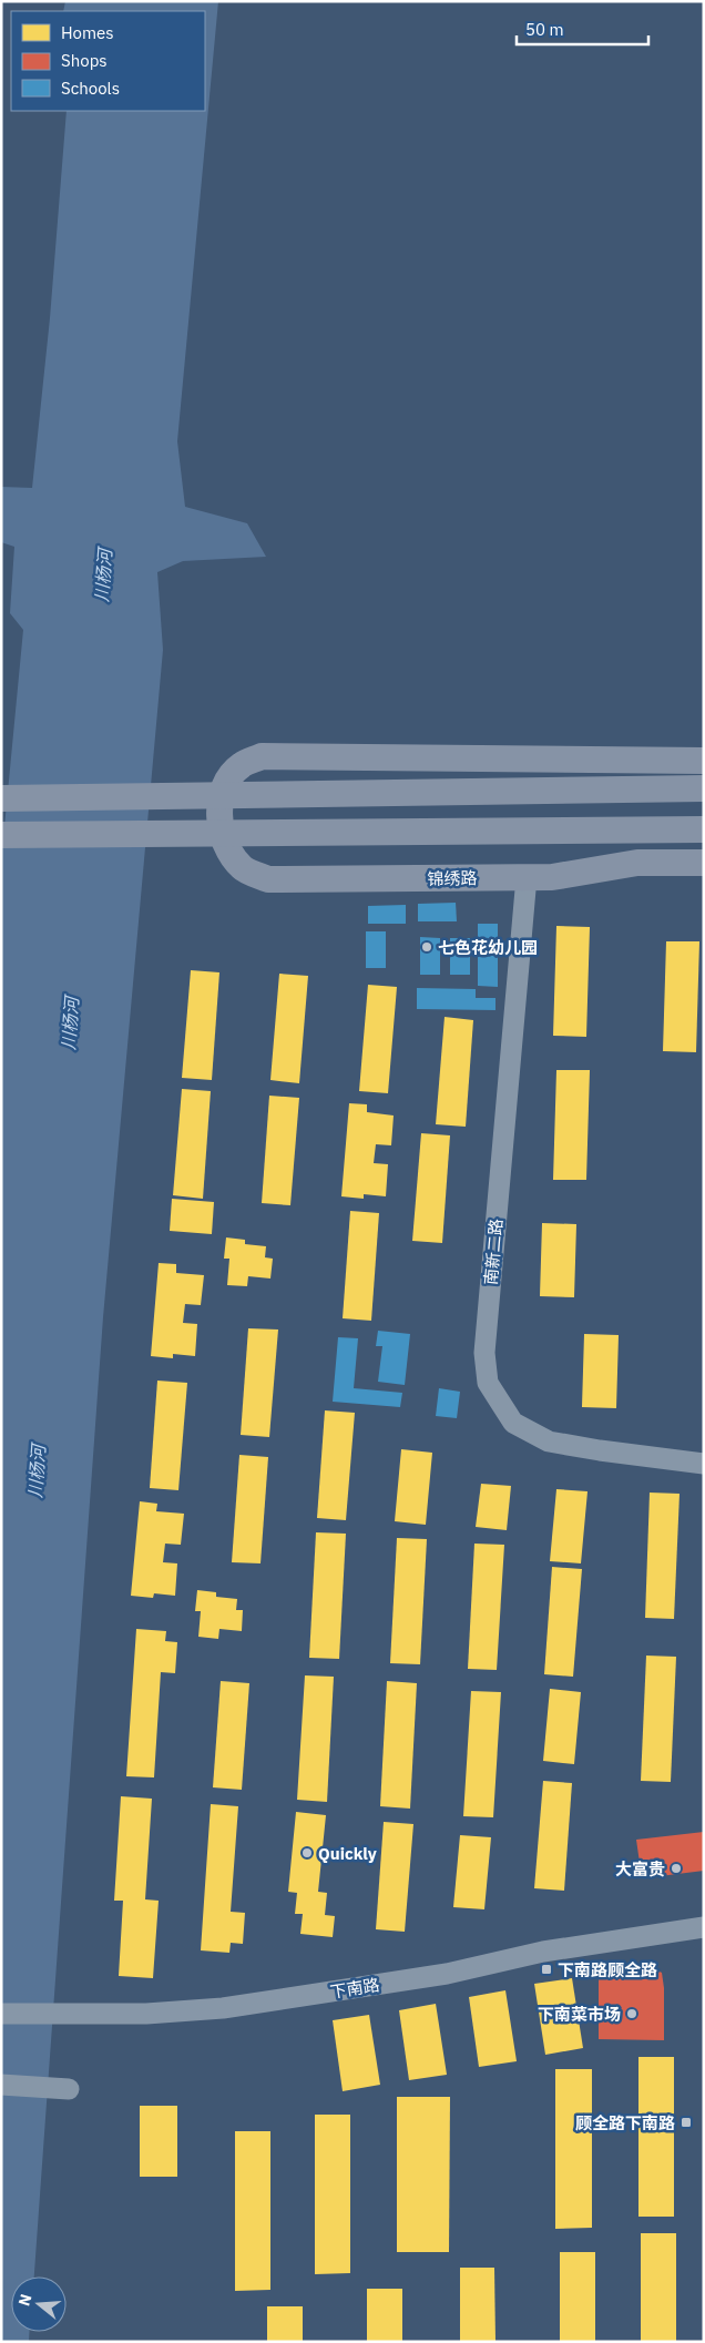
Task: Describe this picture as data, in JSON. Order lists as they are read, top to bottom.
{
  "streets": {
    "main road": ["锦绣路"],
    "street": ["南新二路", "下南路"]
  },
  "crossings": [
    ["锦绣路", "南新二路"]
  ],
  "water": ["川杨河"],
  "places": {
    "other": [
      "七色花幼儿园",
      "Quickly",
      "大富贵",
      "下南菜市场"
    ],
    "transit": ["下南路顾全路", "顾全路下南路"]
  },
  "legend": ["Homes", "Shops", "Schools"],
  "scale_bar": "50 m",
  "north": "left"
}
